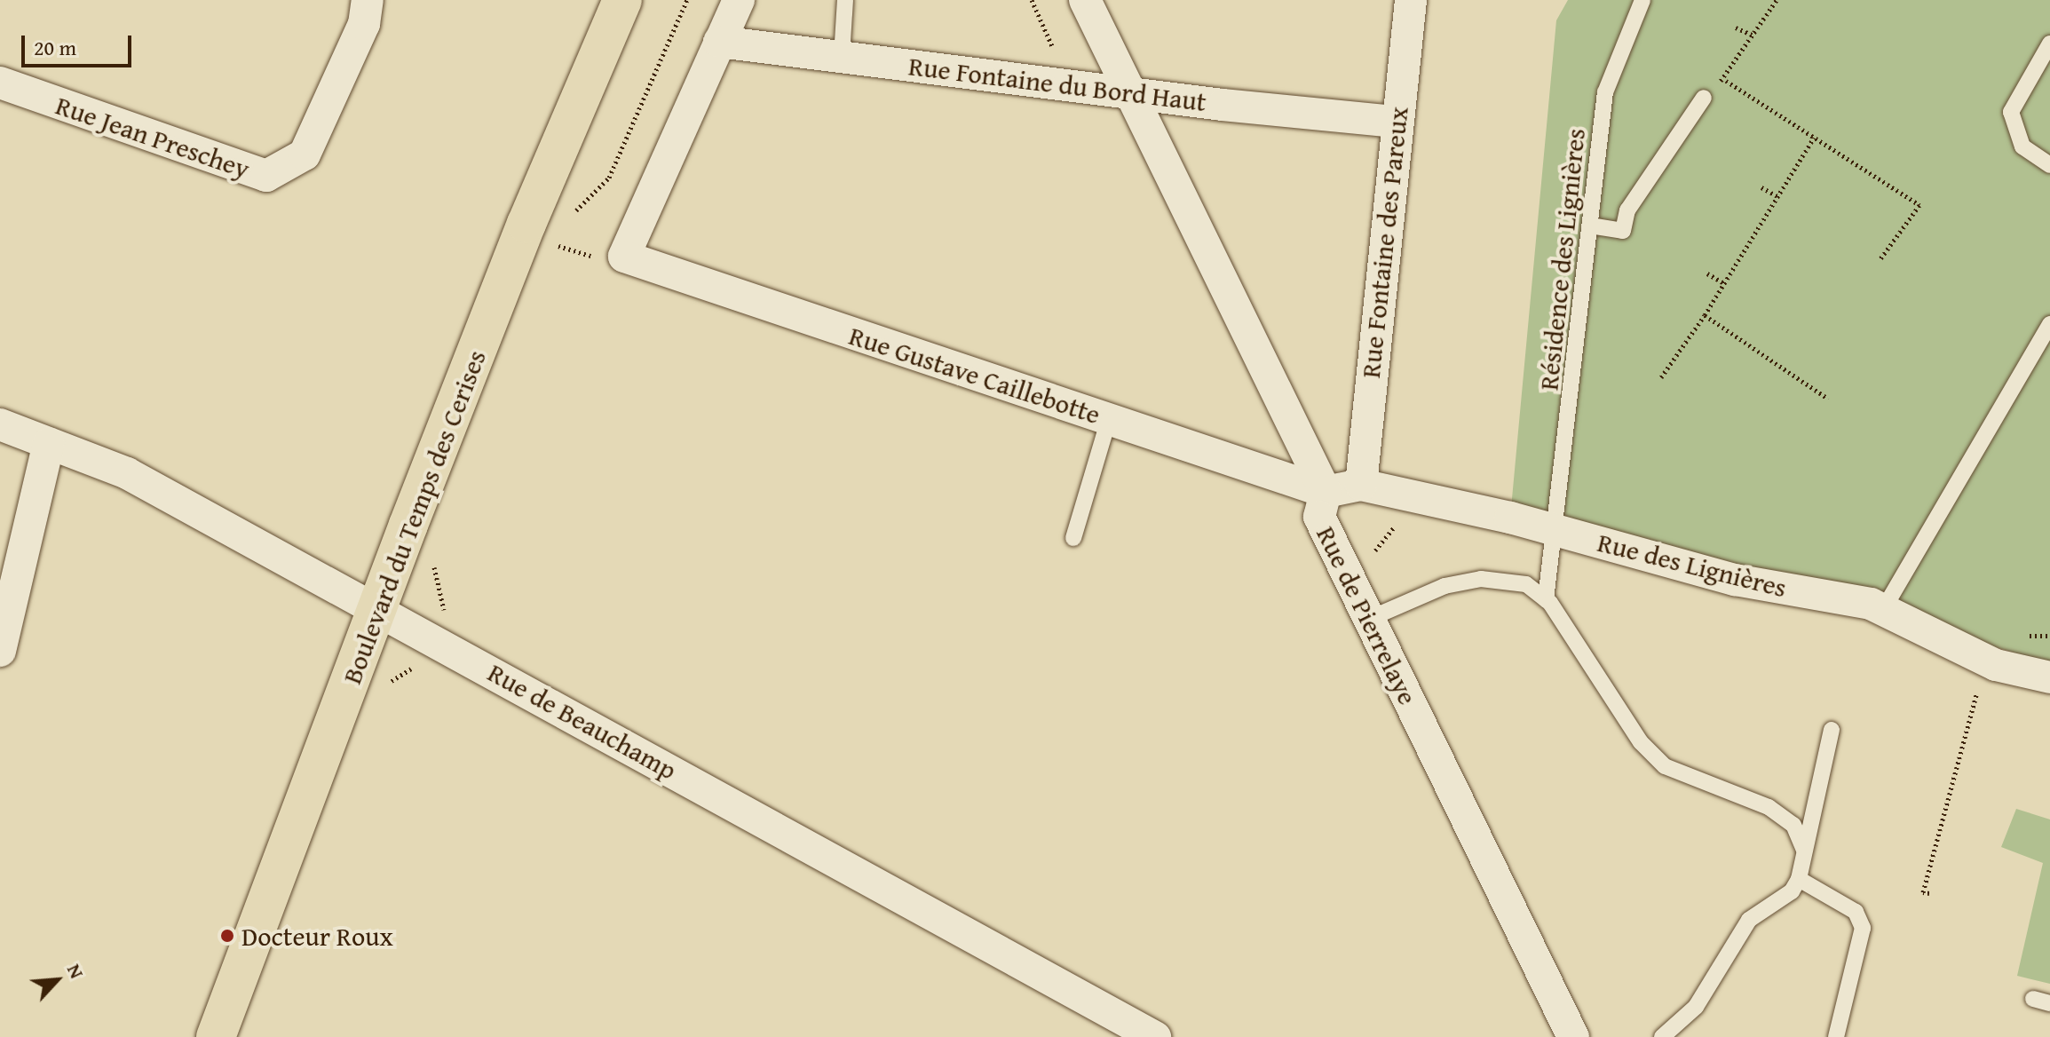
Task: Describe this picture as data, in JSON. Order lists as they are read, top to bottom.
{
  "streets": {
    "main road": ["Boulevard du Temps des Cerises"],
    "street": [
      "Rue Fontaine du Bord Haut",
      "Rue Jean Preschey",
      "Rue Fontaine des Pareux",
      "Rue Gustave Caillebotte",
      "Rue des Lignières",
      "Rue de Pierrelaye",
      "Rue de Beauchamp"
    ],
    "lane": ["Résidence des Lignières"]
  },
  "crossings": [
    ["Rue Fontaine du Bord Haut", "Rue Fontaine des Pareux"],
    ["Rue Fontaine du Bord Haut", "Rue Gustave Caillebotte"],
    ["Rue Fontaine du Bord Haut", "Rue de Pierrelaye"],
    ["Rue Fontaine des Pareux", "Rue des Lignières"],
    ["Résidence des Lignières", "Rue des Lignières"],
    ["Rue Gustave Caillebotte", "Rue des Lignières"],
    ["Rue Gustave Caillebotte", "Rue de Pierrelaye"],
    ["Boulevard du Temps des Cerises", "Rue de Beauchamp"],
    ["Rue des Lignières", "Rue de Pierrelaye"]
  ],
  "places": ["Docteur Roux"],
  "scale_bar": "20 m",
  "north": "top right"
}
